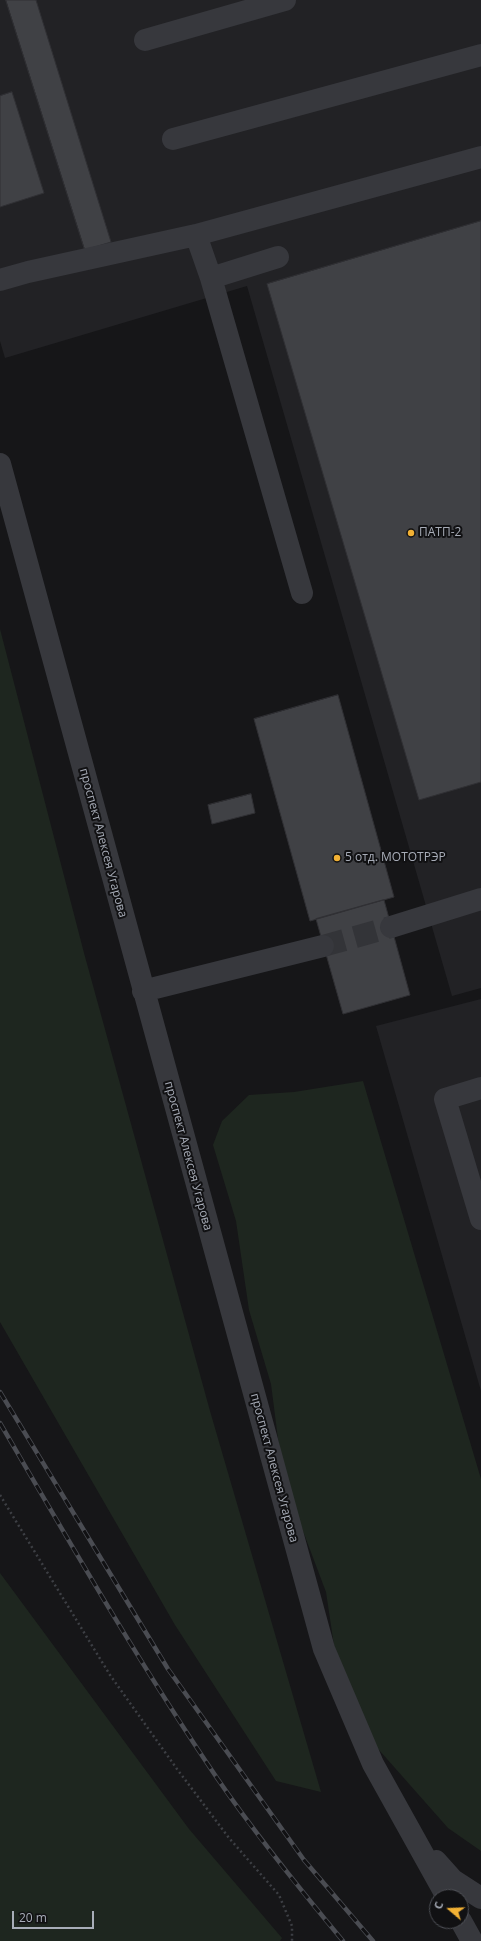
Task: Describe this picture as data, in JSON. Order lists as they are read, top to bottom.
{
  "streets": {
    "street": ["проспект Алексея Угарова"]
  },
  "places": ["ПАТП-2", "5 отд. МОТОТРЭР"],
  "scale_bar": "20 m",
  "north": "left"
}
